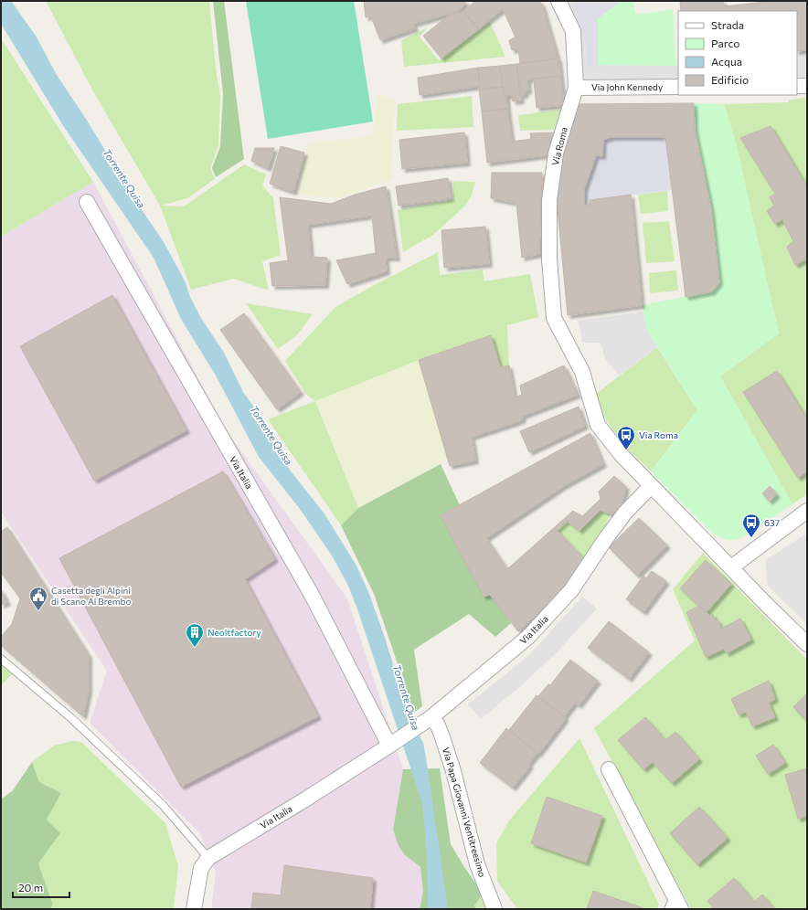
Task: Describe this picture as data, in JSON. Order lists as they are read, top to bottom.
{
  "streets": {
    "street": [
      "Via John Kennedy",
      "Via Roma",
      "Via Italia",
      "Via Papa Giovanni Ventitreesimo"
    ]
  },
  "crossings": [
    ["Via John Kennedy", "Via Roma"],
    ["Via Roma", "Via Italia"],
    ["Via Italia", "Via Papa Giovanni Ventitreesimo"]
  ],
  "water": ["Torrente Quisa"],
  "places": {
    "bus stop": ["Via Roma", "637"],
    "public building": ["Casetta degli Alpini di Scano Al Brembo"],
    "building": ["Neoltfactory"]
  },
  "legend": [
    "Strada",
    "Parco",
    "Acqua",
    "Edificio"
  ],
  "scale_bar": "20 m"
}
